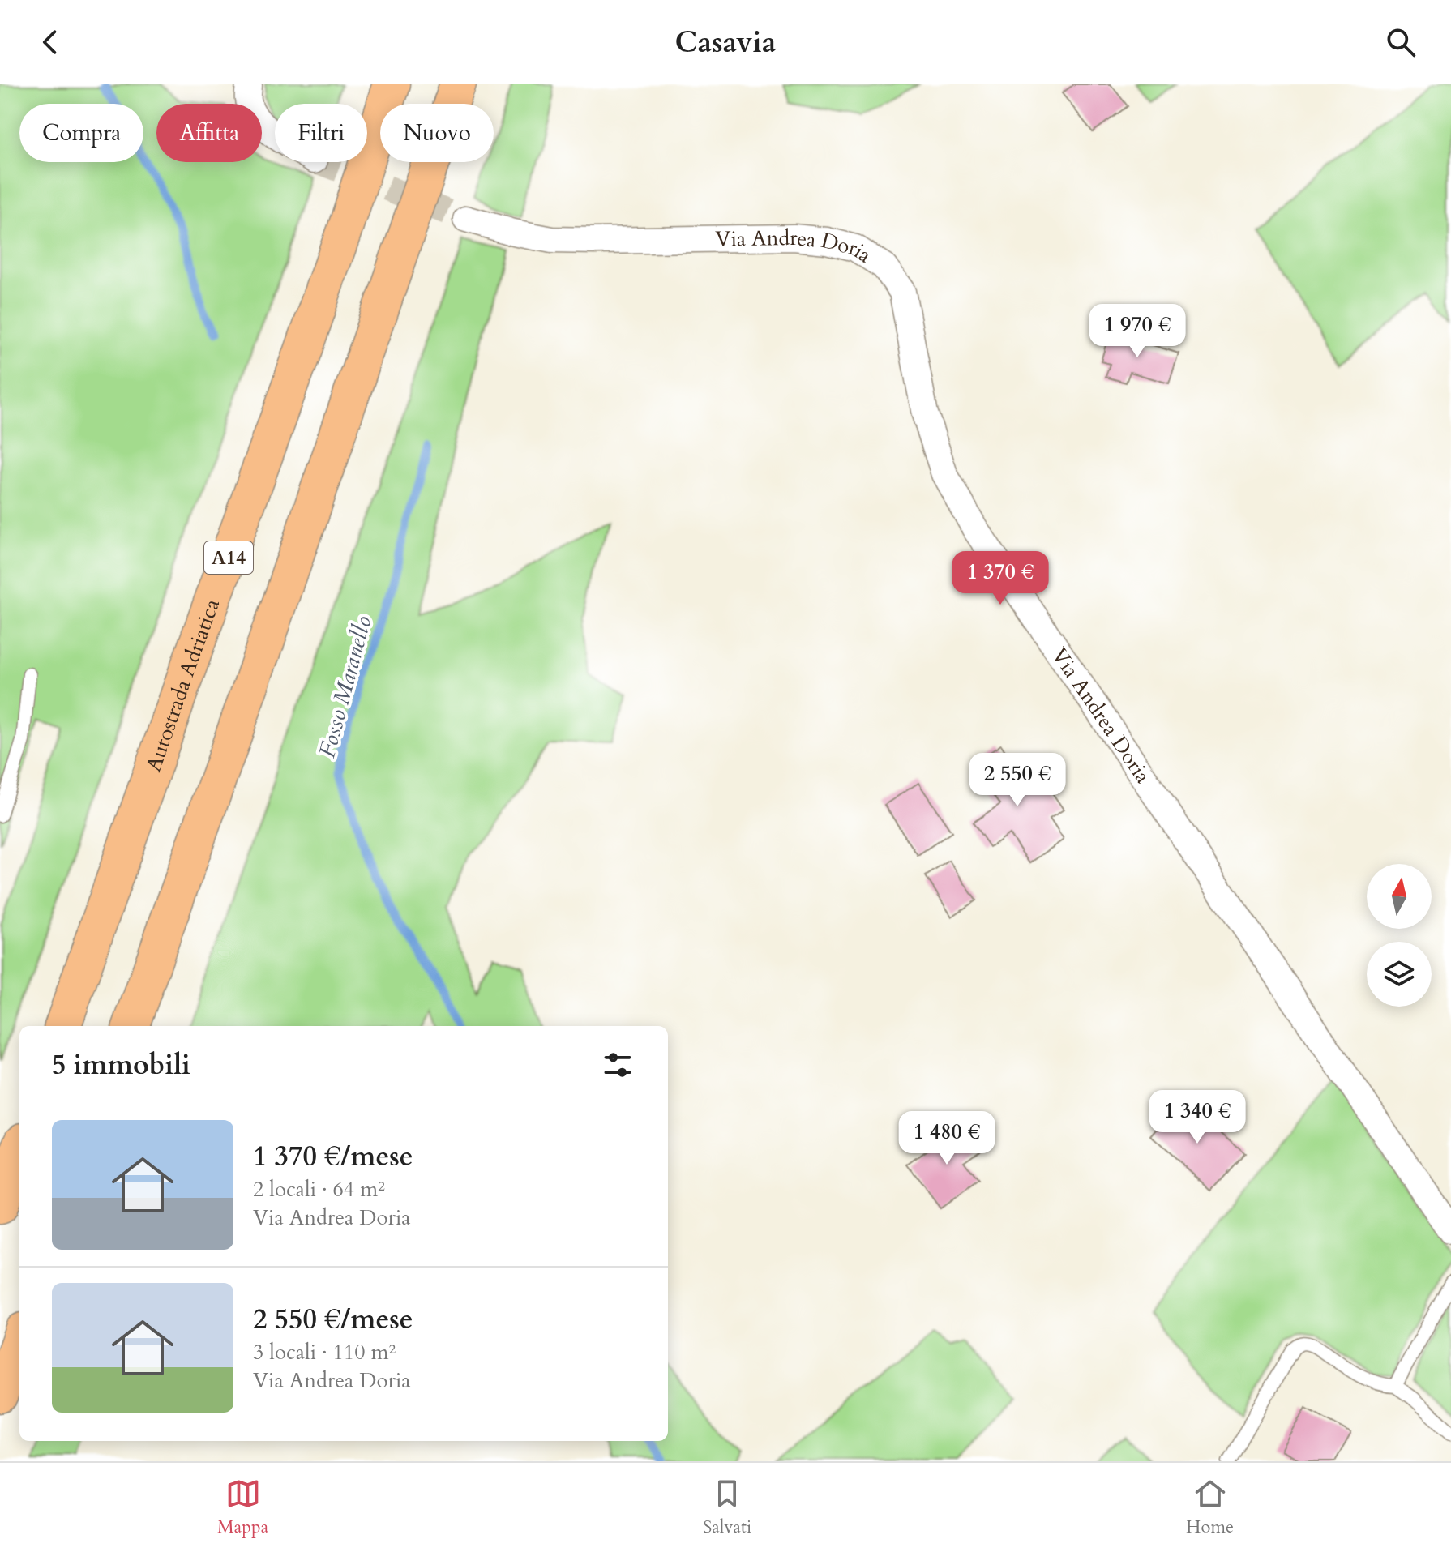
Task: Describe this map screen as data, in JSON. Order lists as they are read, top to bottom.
{
  "streets": {
    "highway": ["A14", "Autostrada Adriatica"],
    "street": ["Via Andrea Doria"]
  },
  "water": ["Fosso Maranello"],
  "north": "top",
  "page": {
    "header": "Casavia",
    "chip": [
      "Compra",
      "Affitta",
      "Filtri",
      "Nuovo"
    ],
    "price": [
      "1 970 €",
      "1 370 €",
      "2 550 €",
      "1 340 €",
      "1 480 €"
    ],
    "heading": "5 immobili",
    "list": [
      {
        "name": "1 370 €/mese",
        "note": "2 locali · 64 m² · Via Andrea Doria"
      },
      {
        "name": "2 550 €/mese",
        "note": "3 locali · 110 m² · Via Andrea Doria"
      }
    ],
    "tabs": ["Mappa", "Salvati", "Home"]
  }
}
